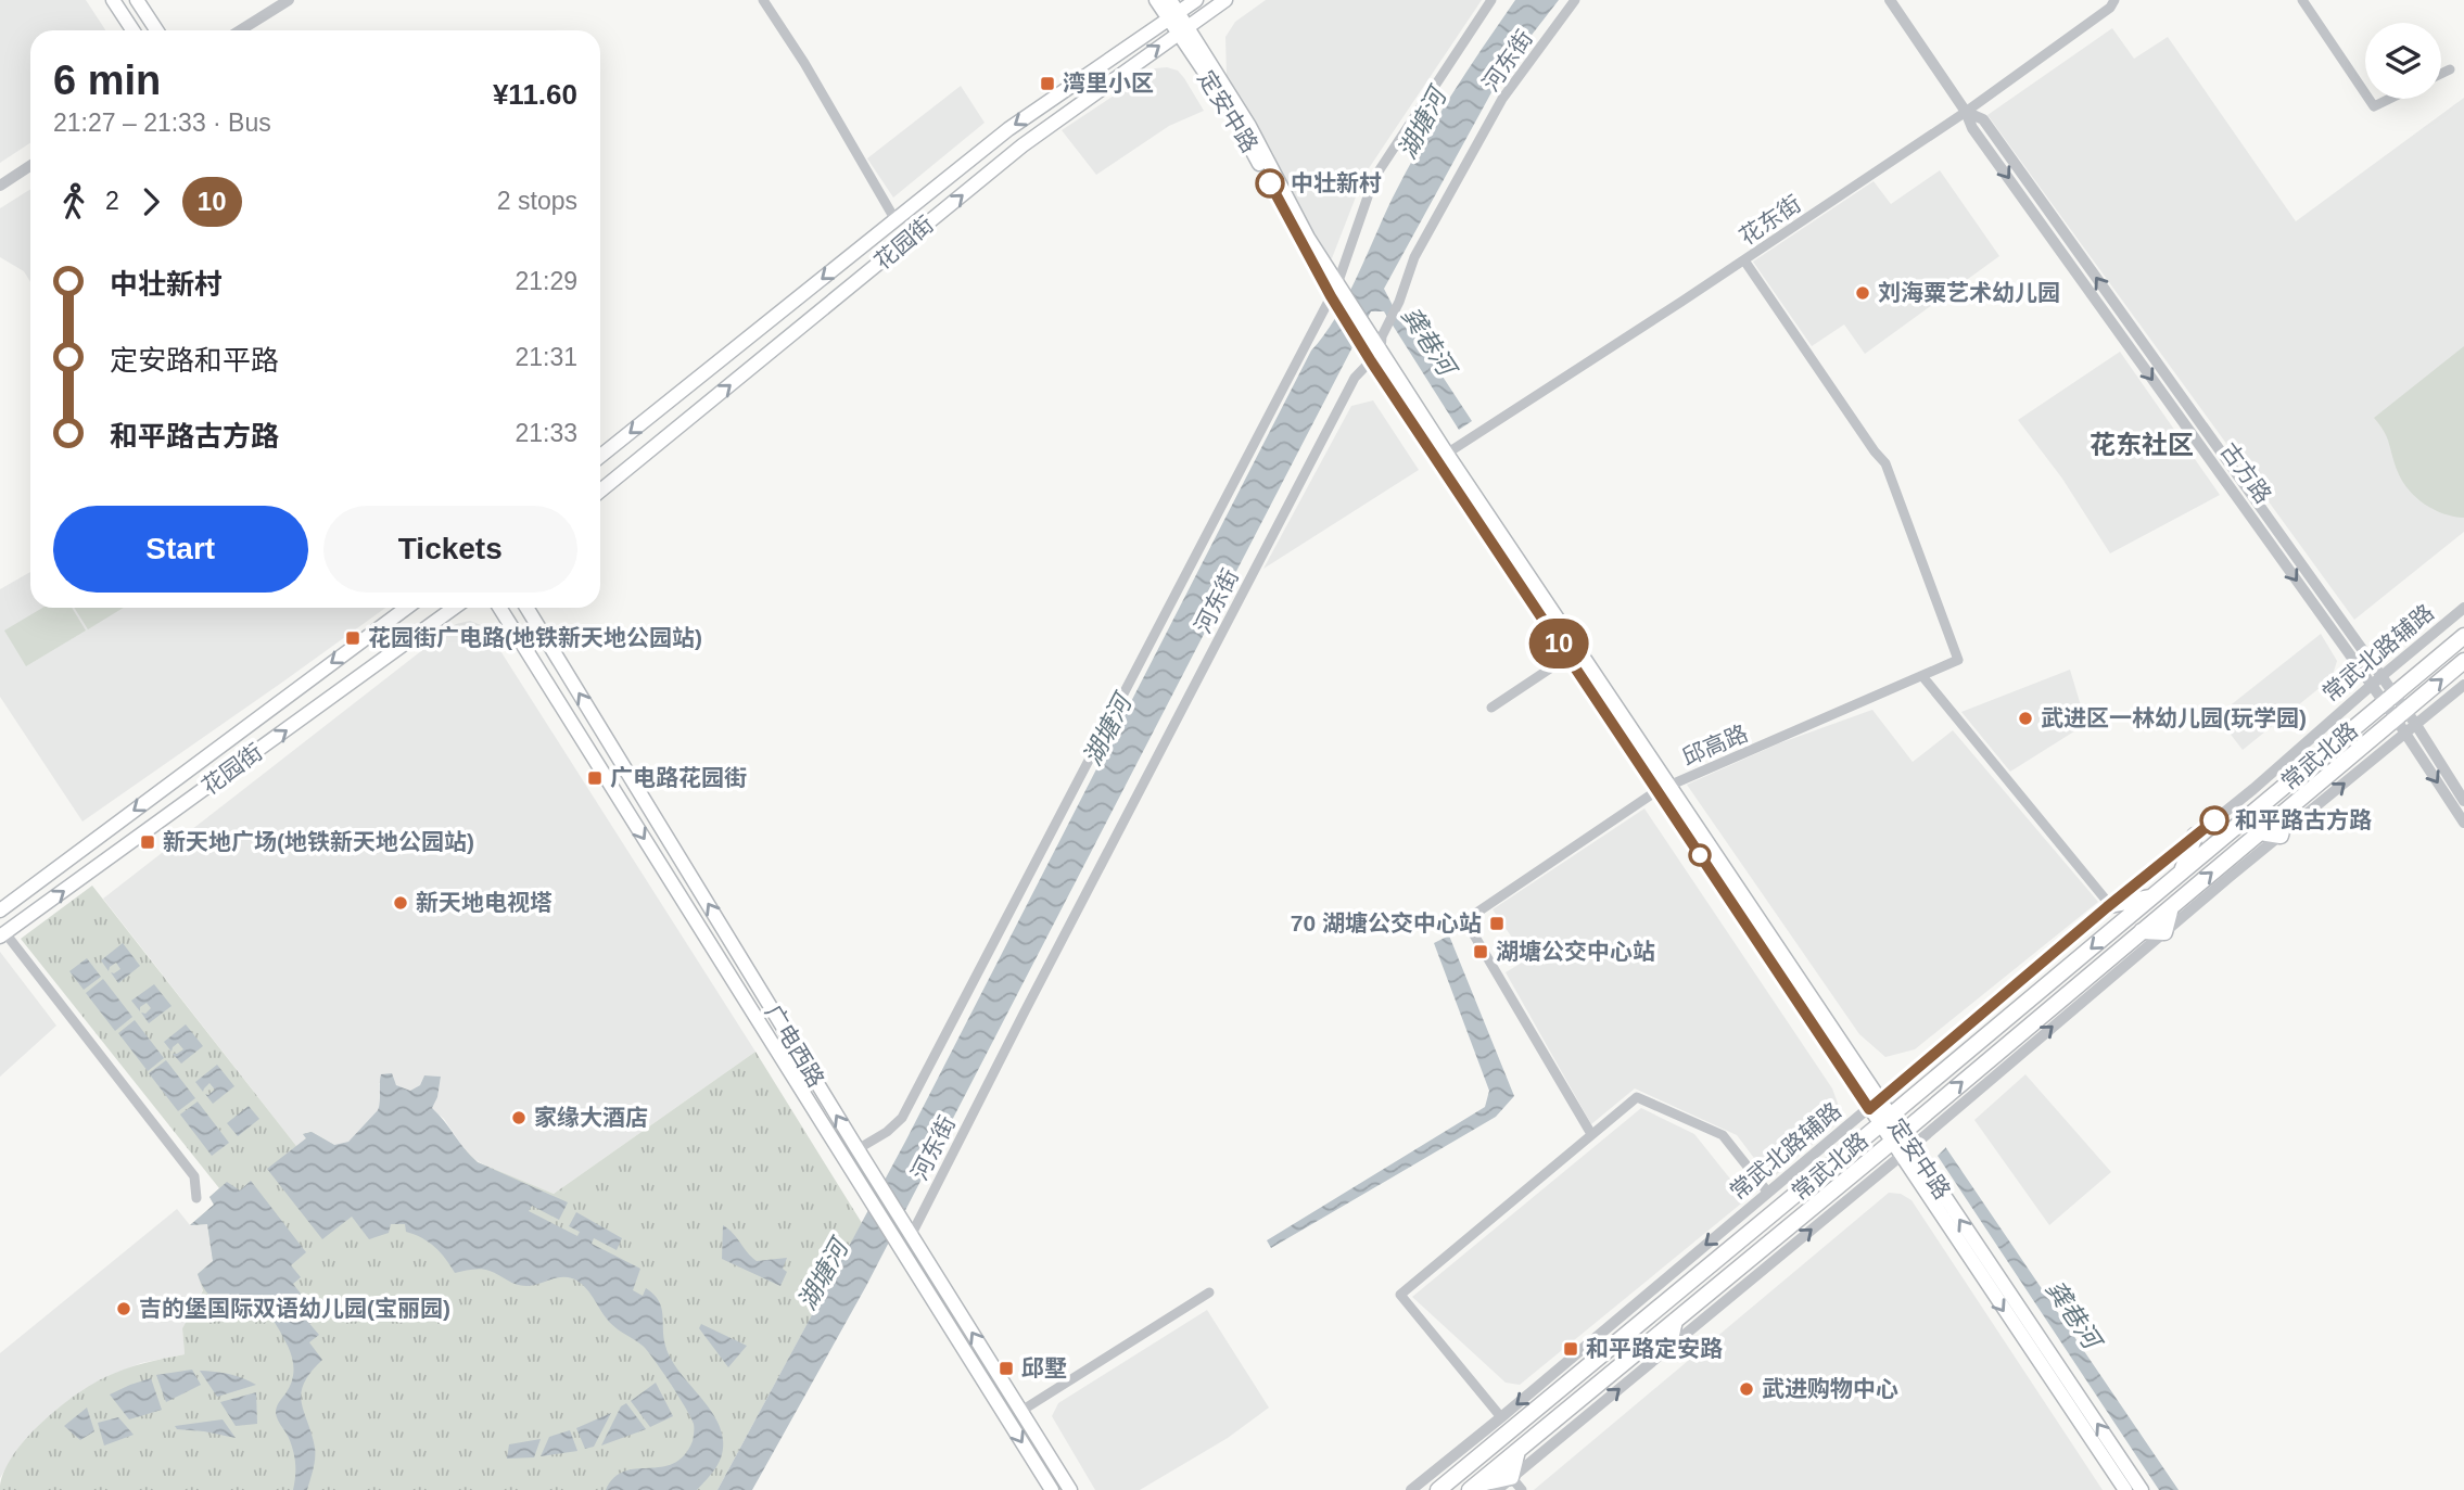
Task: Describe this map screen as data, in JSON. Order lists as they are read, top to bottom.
{
  "streets": {
    "main road": [
      "定安中路",
      "花园街",
      "常武北路",
      "广电西路"
    ],
    "street": [
      "河东街",
      "花东街",
      "古方路",
      "常武北路辅路",
      "邱高路"
    ]
  },
  "crossings": [
    ["河东街", "定安中路"],
    ["河东街", "广电西路"],
    ["定安中路", "花东街"],
    ["定安中路", "花园街"],
    ["定安中路", "常武北路辅路"],
    ["定安中路", "邱高路"],
    ["定安中路", "常武北路"],
    ["花东街", "古方路"],
    ["花东街", "邱高路"],
    ["古方路", "常武北路辅路"],
    ["古方路", "常武北路"]
  ],
  "districts": ["花东社区"],
  "water": ["湖塘河", "龚巷河"],
  "places": {
    "transit": [
      "湾里小区",
      "花园街广电路(地铁新天地公园站)",
      "广电路花园街",
      "新天地广场(地铁新天地公园站)",
      "70 湖塘公交中心站",
      "湖塘公交中心站",
      "和平路定安路",
      "邱墅"
    ],
    "other": [
      "中壮新村",
      "刘海粟艺术幼儿园",
      "武进区一林幼儿园(玩学园)",
      "和平路古方路",
      "新天地电视塔",
      "家缘大酒店",
      "吉的堡国际双语幼儿园(宝丽园)",
      "武进购物中心"
    ]
  },
  "lines": ["bus line 10"],
  "page": {
    "on_map": "10",
    "heading": ["6 min", "21:27 – 21:33 · Bus", "¥11.60"],
    "legs": ["2", "10", "2 stops"],
    "list": [
      {
        "name": "中壮新村",
        "value": "21:29"
      },
      {
        "name": "定安路和平路",
        "value": "21:31"
      },
      {
        "name": "和平路古方路",
        "value": "21:33"
      }
    ],
    "buttons": ["Start", "Tickets"]
  }
}
